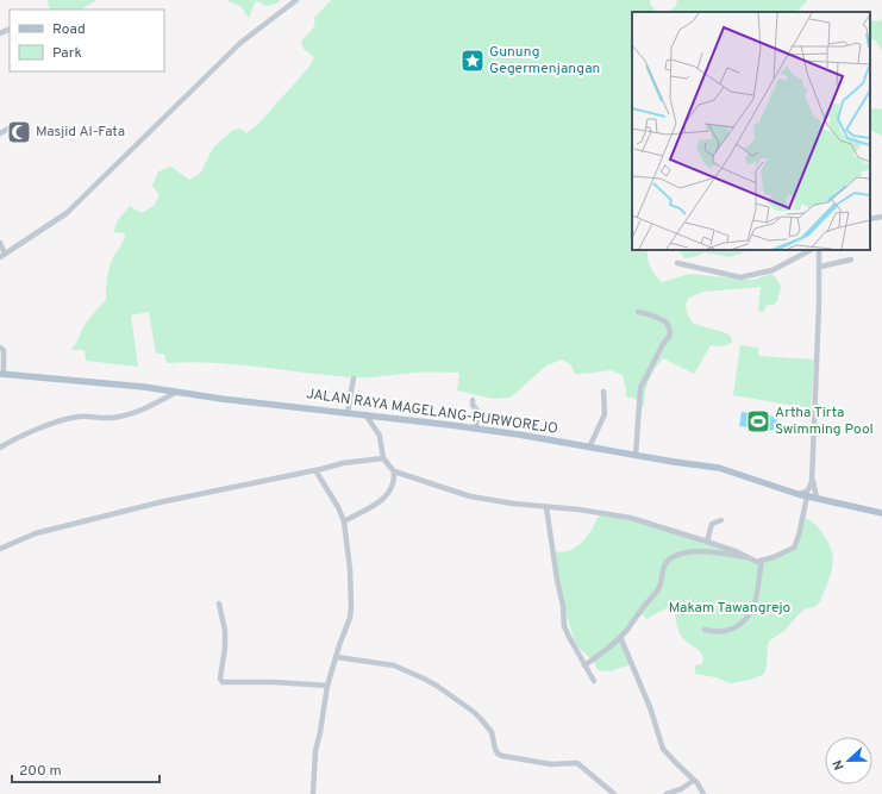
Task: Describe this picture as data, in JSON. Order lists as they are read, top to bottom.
{
  "streets": {
    "main road": ["JALAN RAYA MAGELANG-PURWOREJO"]
  },
  "parks": ["Makam Tawangrejo"],
  "places": {
    "place": ["Gunung Gegermenjangan"],
    "mosque": ["Masjid Al-Fata"],
    "sports": ["Artha Tirta Swimming Pool"]
  },
  "legend": ["Road", "Park"],
  "scale_bar": "200 m",
  "north": "left"
}
